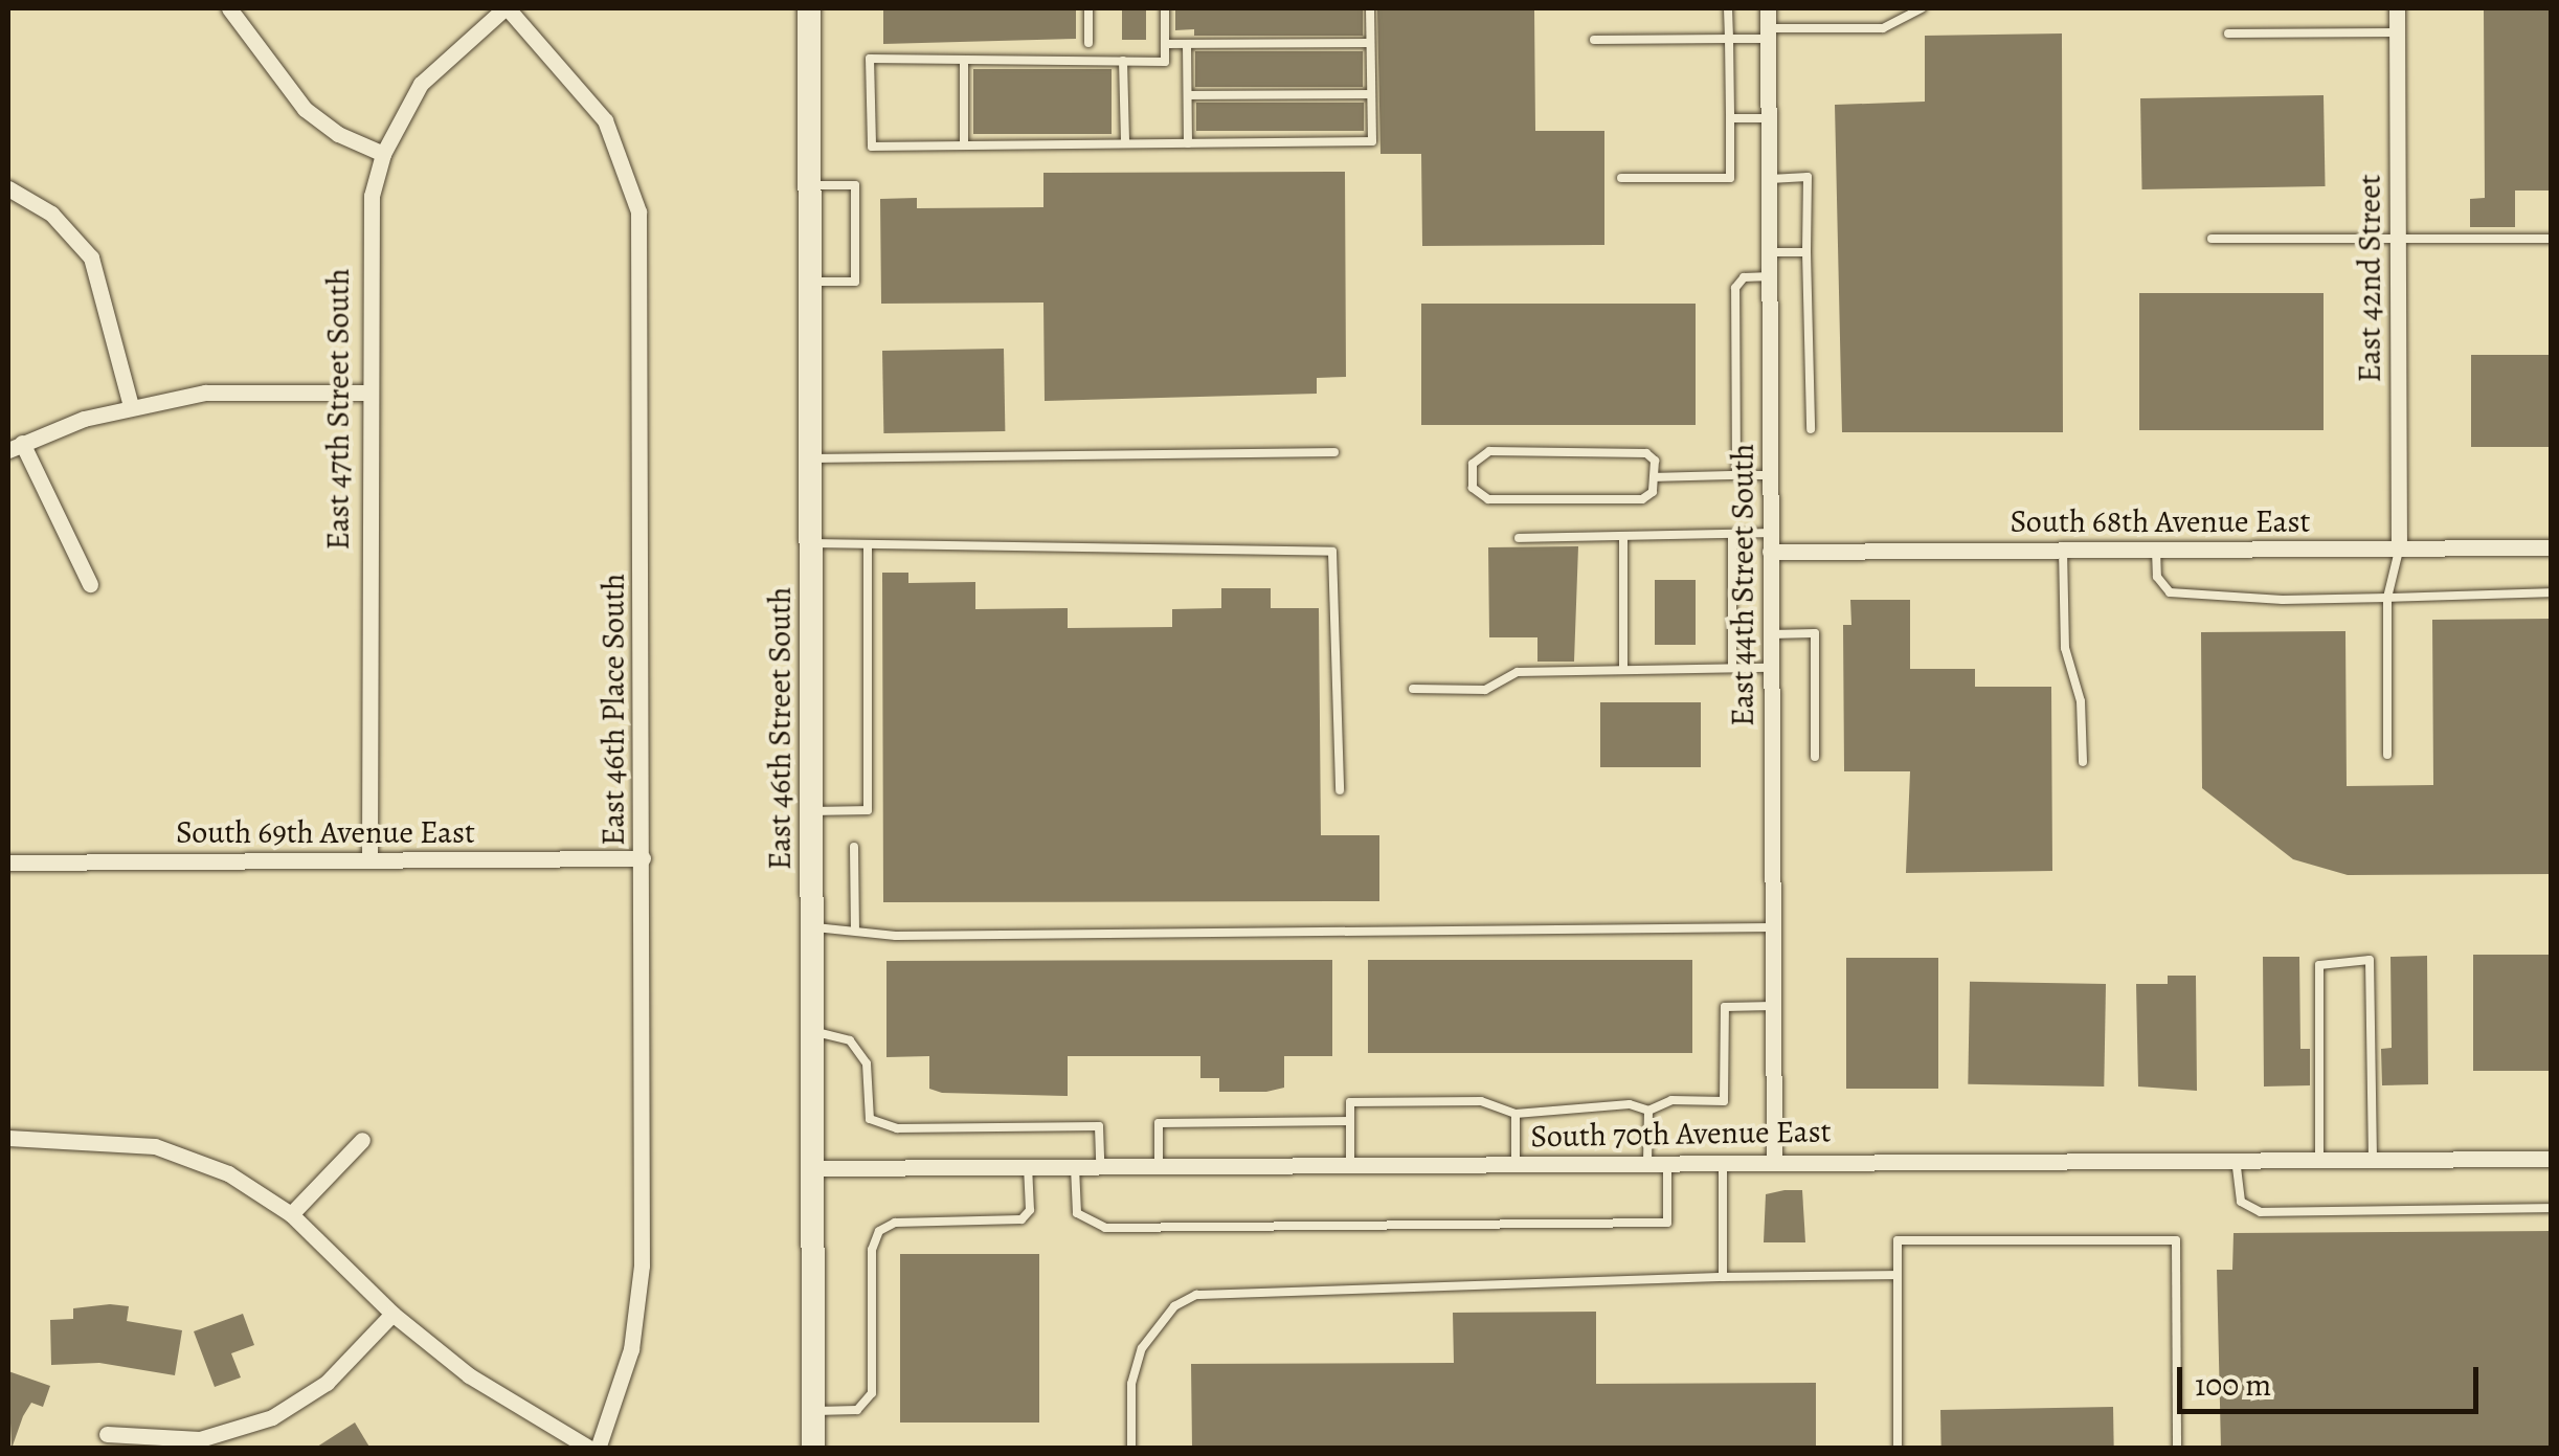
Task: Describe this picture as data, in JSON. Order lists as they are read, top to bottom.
{
  "streets": {
    "street": [
      "East 42nd Street",
      "East 47th Street South",
      "South 68th Avenue East",
      "East 44th Street South",
      "East 46th Place South",
      "East 46th Street South",
      "South 69th Avenue East",
      "South 70th Avenue East"
    ]
  },
  "crossings": [
    ["East 42nd Street", "South 68th Avenue East"],
    ["East 47th Street South", "East 46th Place South"],
    ["East 47th Street South", "South 69th Avenue East"],
    ["South 68th Avenue East", "East 44th Street South"],
    ["East 44th Street South", "South 70th Avenue East"],
    ["East 46th Place South", "South 69th Avenue East"],
    ["East 46th Street South", "South 70th Avenue East"]
  ],
  "scale_bar": "100 m"
}
